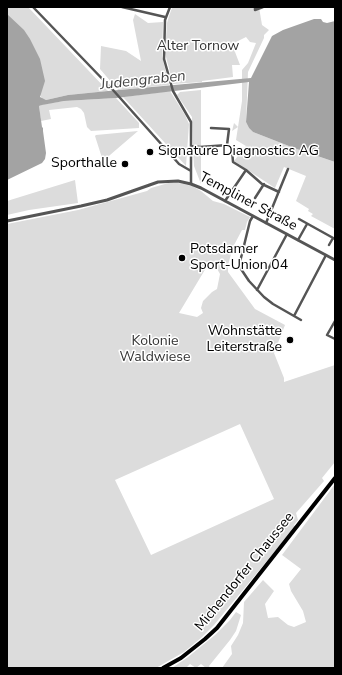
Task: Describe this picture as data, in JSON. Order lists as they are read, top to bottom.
{
  "streets": {
    "main road": ["Michendorfer Chaussee"],
    "street": ["Templiner Straße"]
  },
  "water": ["Judengraben"],
  "parks": ["Alter Tornow", "Kolonie Waldwiese"],
  "places": [
    "Signature Diagnostics AG",
    "Sporthalle",
    "Potsdamer Sport-Union 04",
    "Wohnstätte Leiterstraße"
  ]
}
